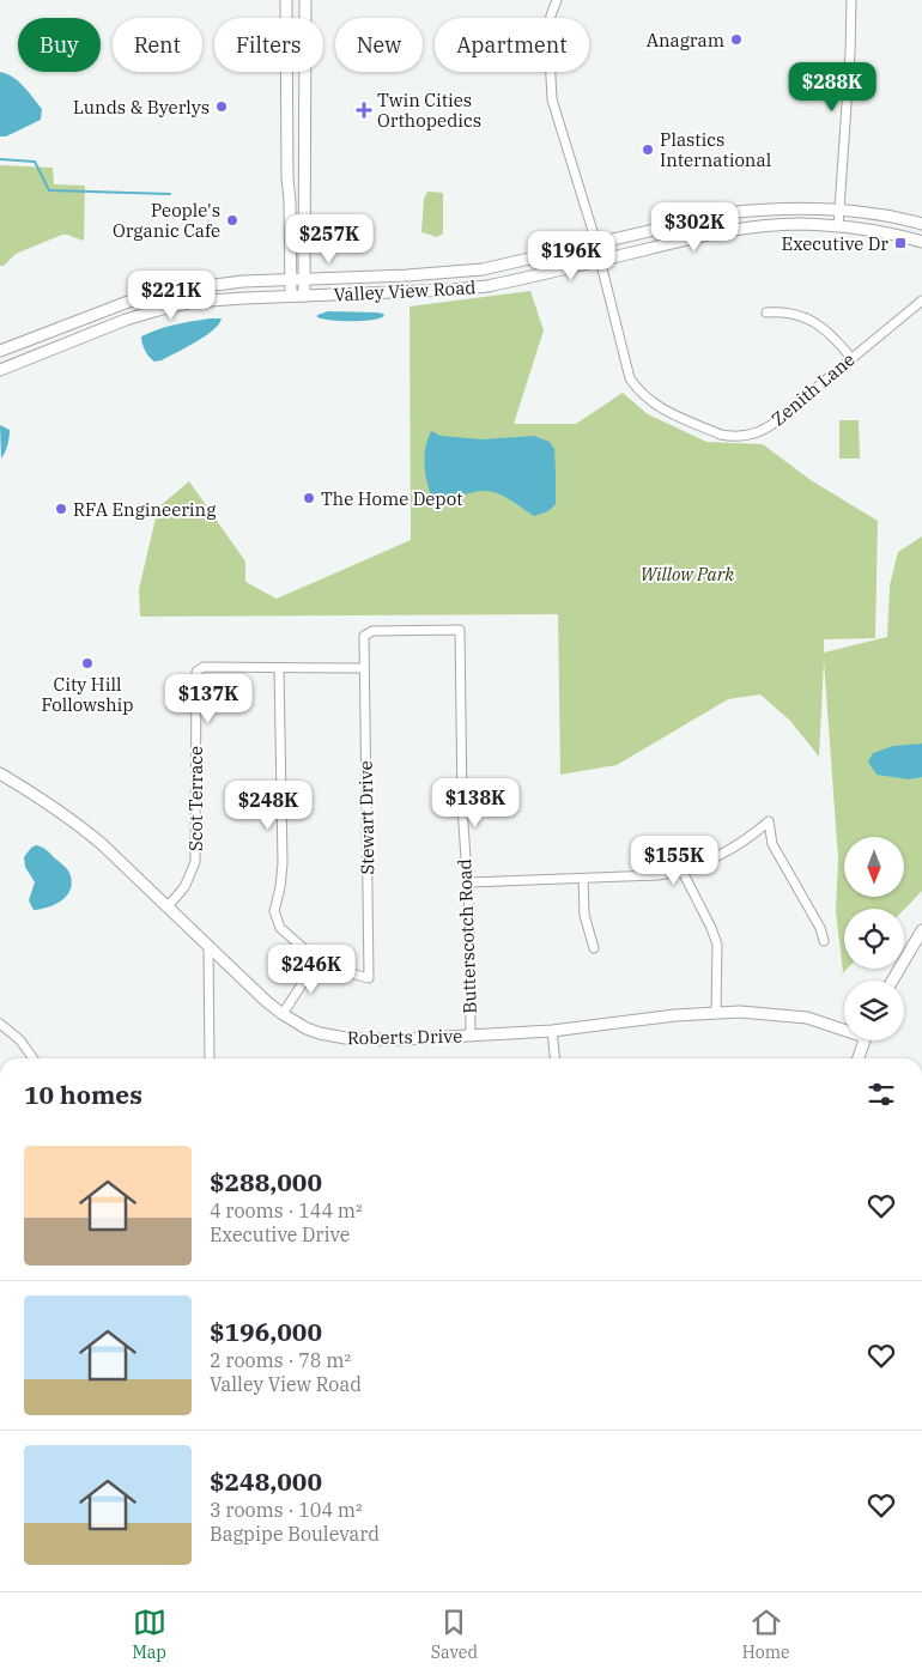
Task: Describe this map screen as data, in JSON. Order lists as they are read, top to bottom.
{
  "streets": {
    "main road": ["Valley View Road", "Roberts Drive"],
    "street": [
      "Zenith Lane",
      "Scot Terrace",
      "Stewart Drive",
      "Butterscotch Road"
    ]
  },
  "crossings": [
    ["Valley View Road", "Zenith Lane"],
    ["Scot Terrace", "Stewart Drive"],
    ["Scot Terrace", "Roberts Drive"],
    ["Stewart Drive", "Butterscotch Road"],
    ["Butterscotch Road", "Roberts Drive"]
  ],
  "parks": ["Willow Park"],
  "places": {
    "other": [
      "Anagram",
      "Lunds & Byerlys",
      "Plastics International",
      "People's Organic Cafe",
      "The Home Depot",
      "RFA Engineering",
      "City Hill Followship"
    ],
    "health": ["Twin Cities Orthopedics"],
    "transit": ["Executive Dr"]
  },
  "north": "bottom",
  "page": {
    "chip": [
      "Buy",
      "Rent",
      "Filters",
      "New",
      "Apartment"
    ],
    "price": [
      "$288K",
      "$302K",
      "$257K",
      "$196K",
      "$221K",
      "$137K",
      "$138K",
      "$248K",
      "$155K",
      "$246K"
    ],
    "heading": "10 homes",
    "list": [
      {
        "name": "$288,000",
        "note": "4 rooms · 144 m² · Executive Drive"
      },
      {
        "name": "$196,000",
        "note": "2 rooms · 78 m² · Valley View Road"
      },
      {
        "name": "$248,000",
        "note": "3 rooms · 104 m² · Bagpipe Boulevard"
      }
    ],
    "tabs": ["Map", "Saved", "Home"]
  }
}
